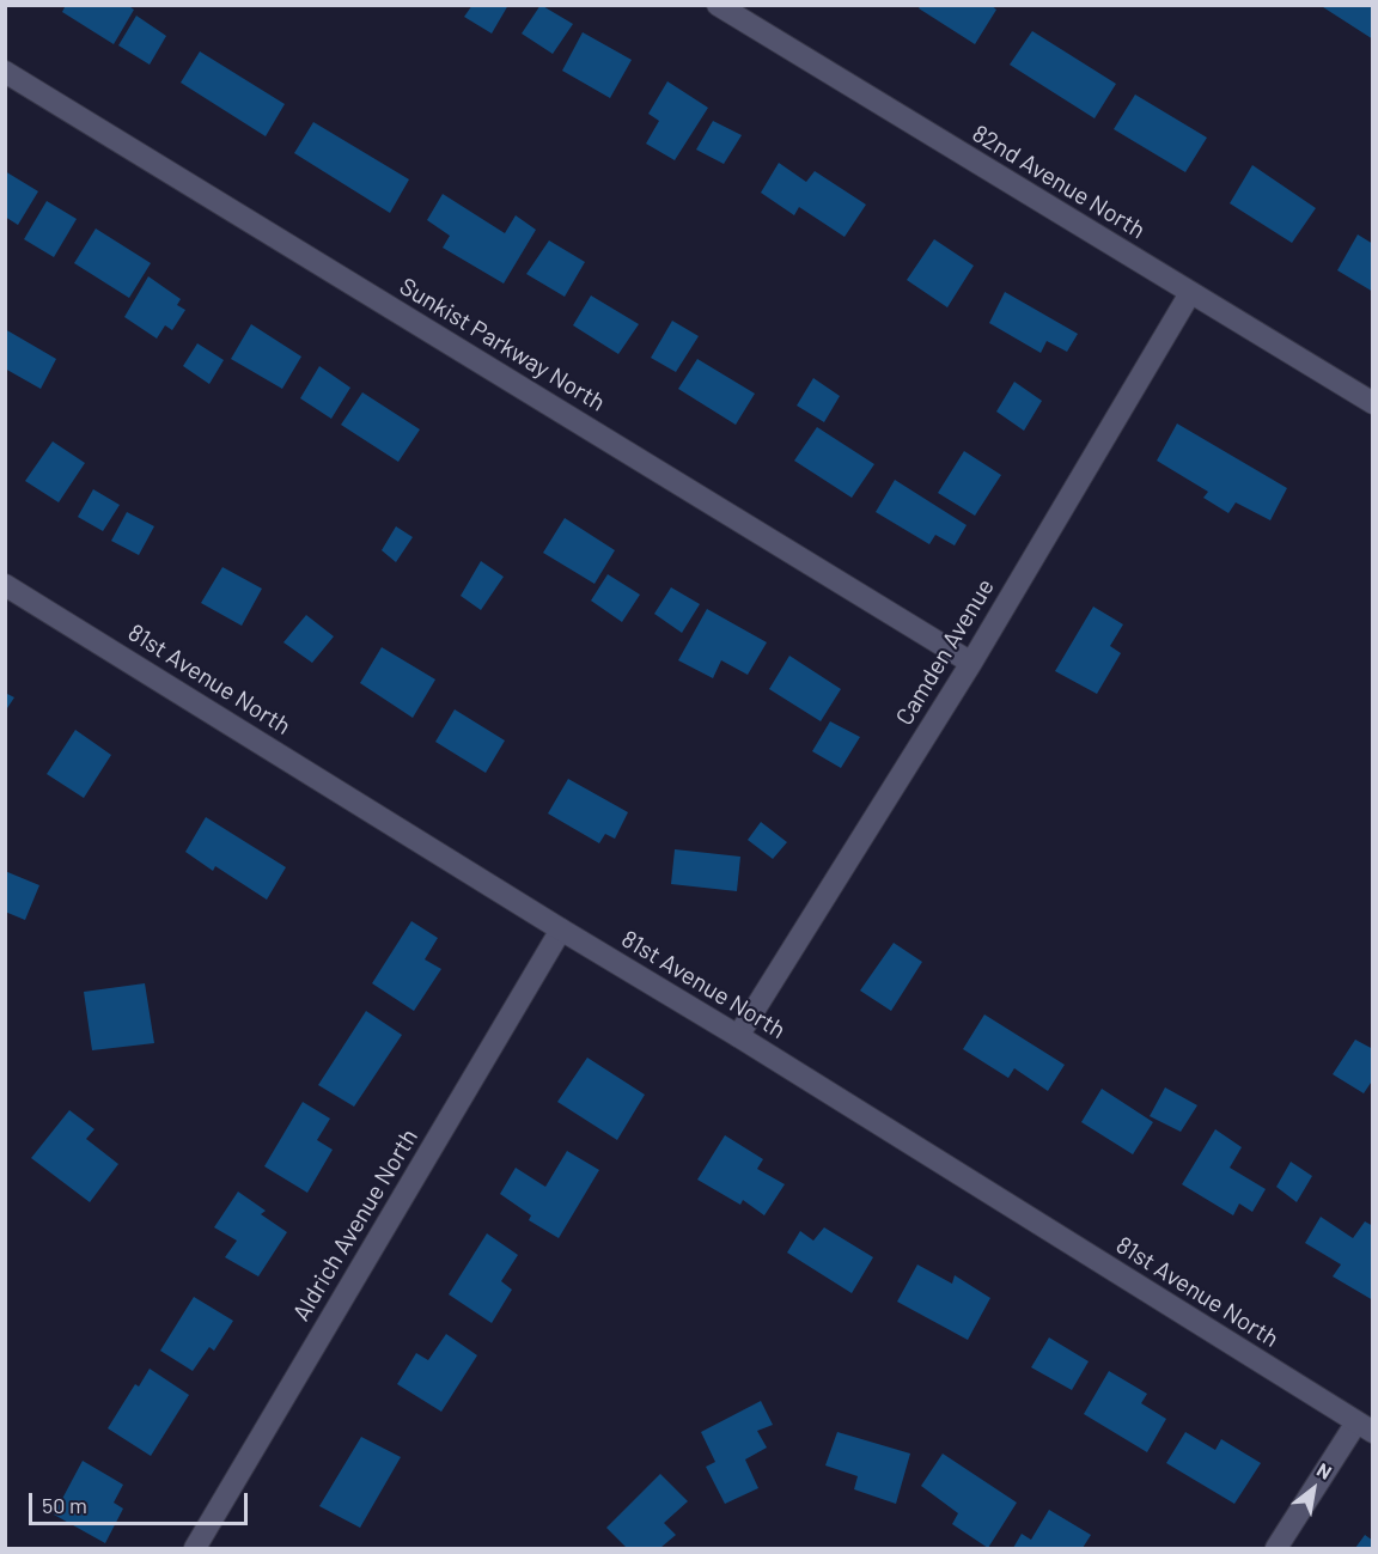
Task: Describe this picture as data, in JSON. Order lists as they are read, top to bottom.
{
  "streets": {
    "street": [
      "82nd Avenue North",
      "Sunkist Parkway North",
      "Camden Avenue",
      "81st Avenue North",
      "Aldrich Avenue North"
    ]
  },
  "crossings": [
    ["82nd Avenue North", "Camden Avenue"],
    ["Sunkist Parkway North", "Camden Avenue"],
    ["Camden Avenue", "81st Avenue North"],
    ["81st Avenue North", "Aldrich Avenue North"]
  ],
  "scale_bar": "50 m",
  "north": "top right"
}
